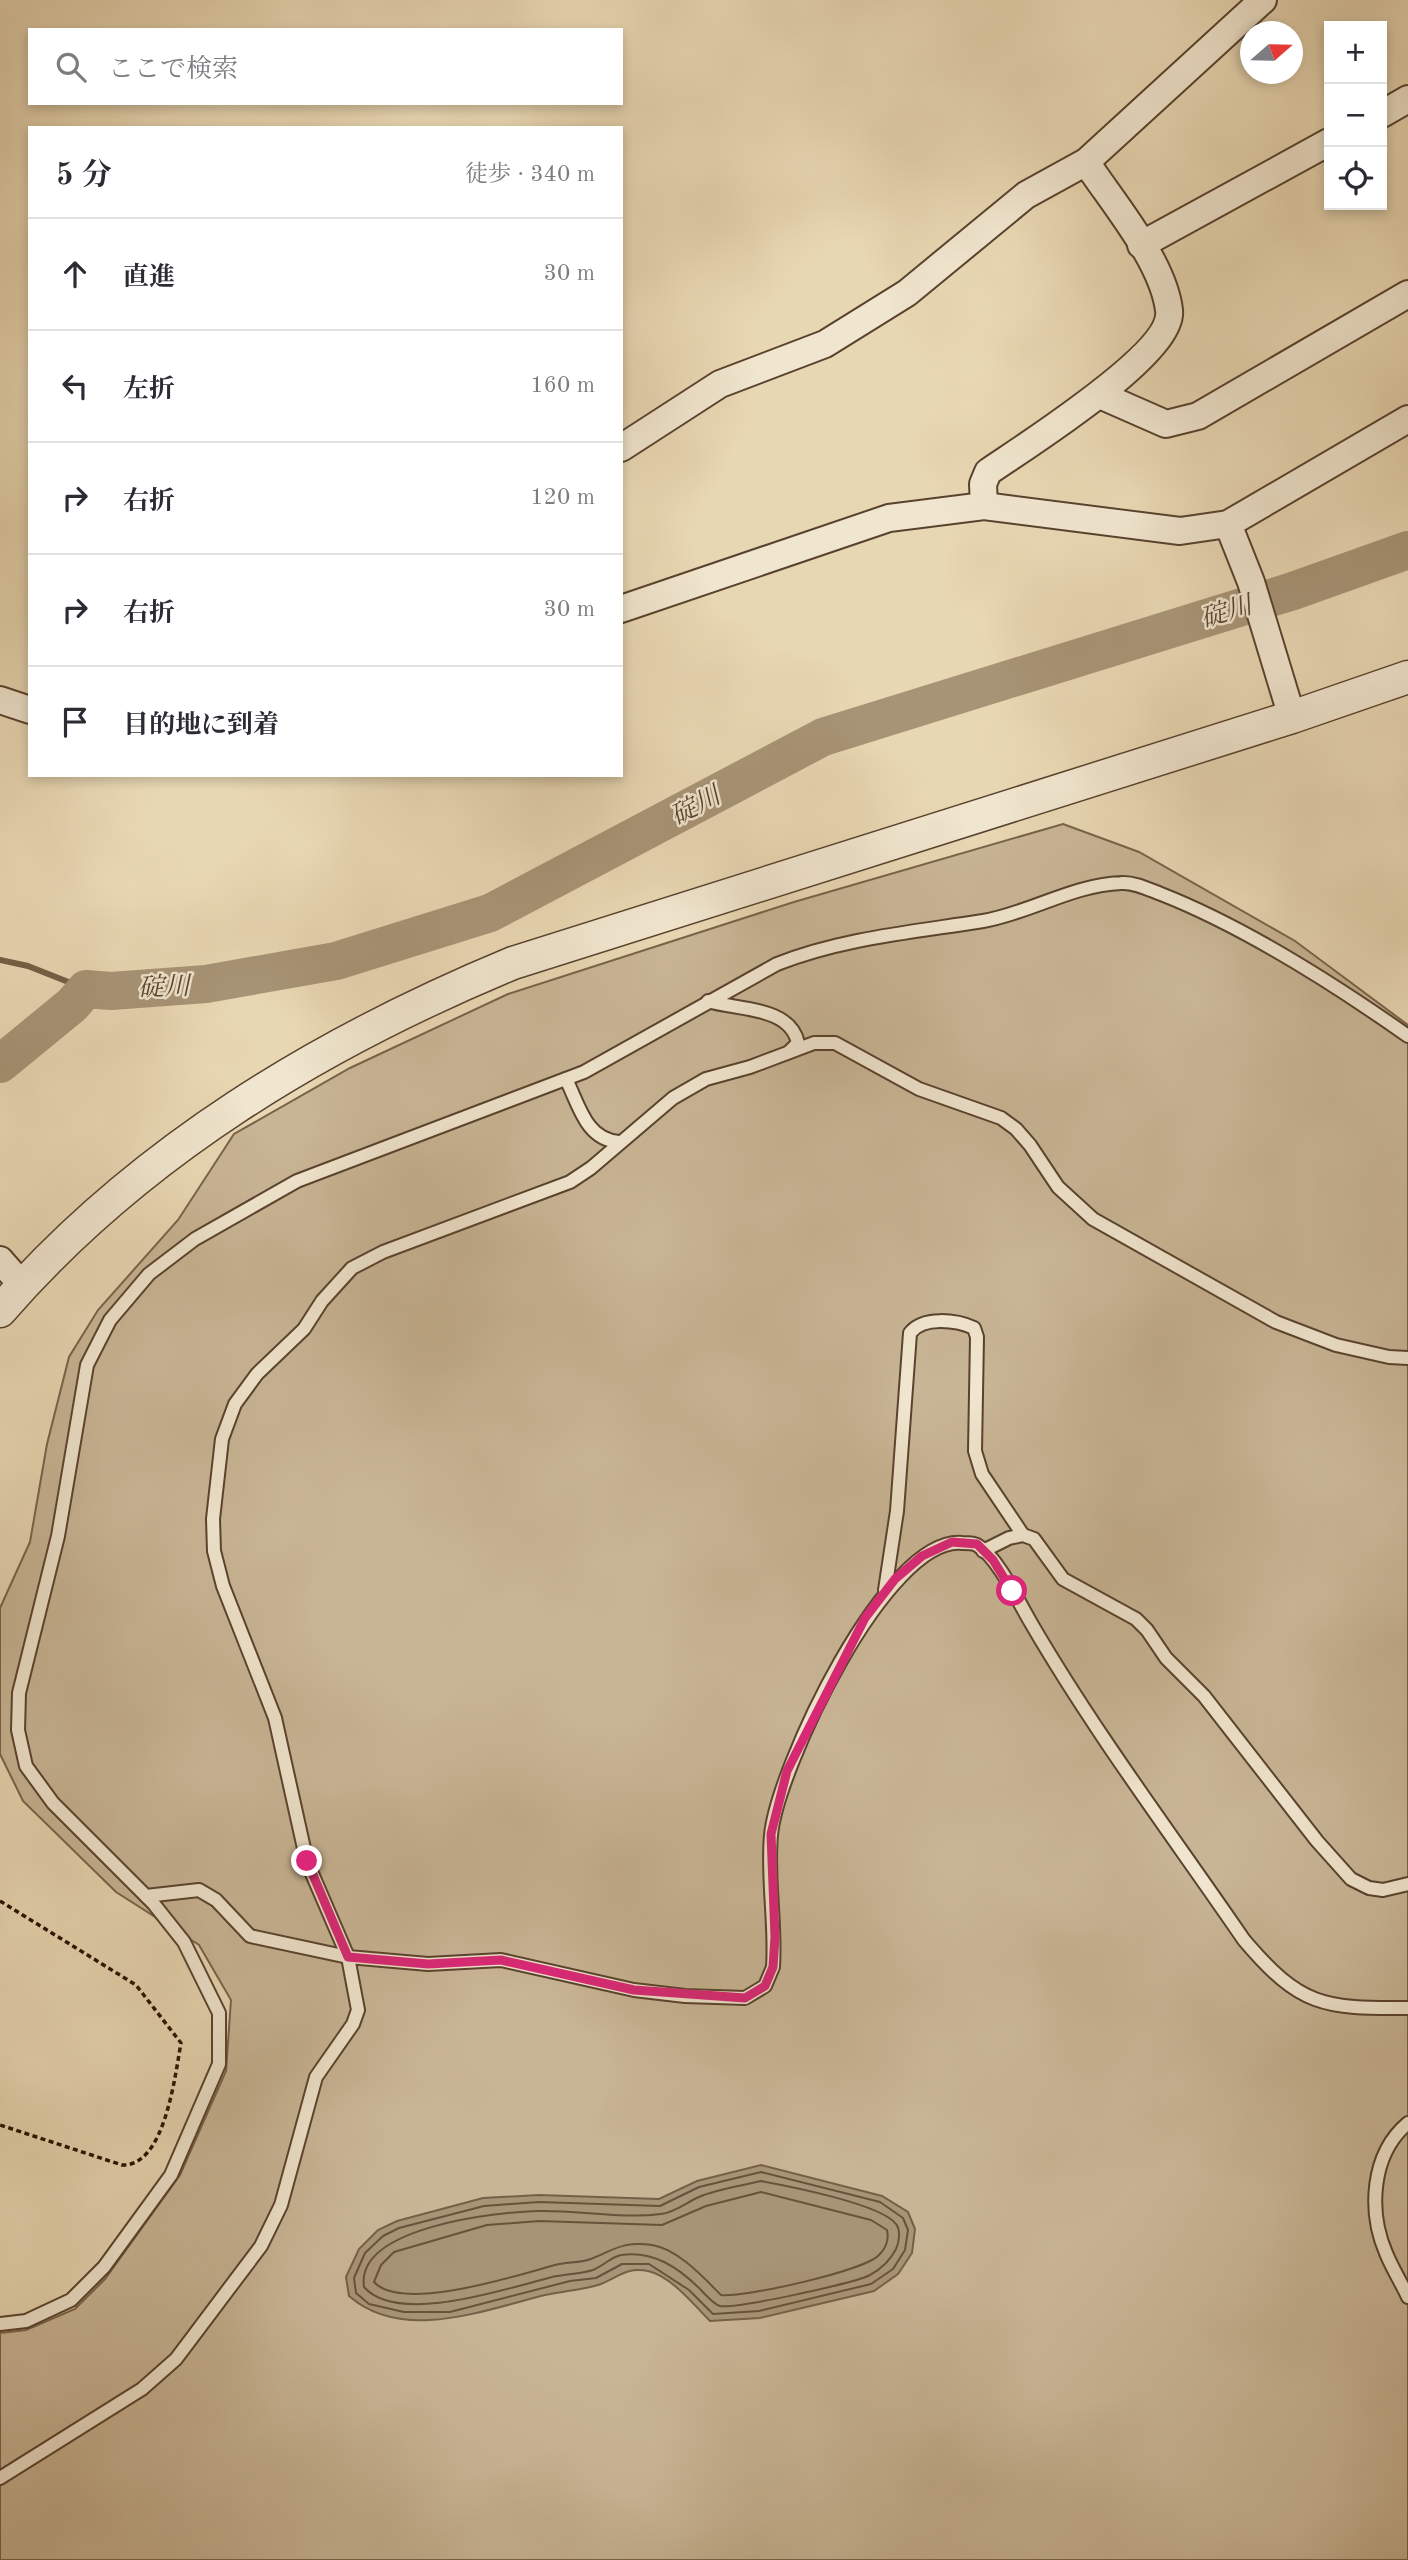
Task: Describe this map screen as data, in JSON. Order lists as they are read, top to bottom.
{
  "water": ["碇川"],
  "north": "right",
  "page": {
    "map_buttons": ["+", "−"],
    "search": "ここで検索",
    "heading": ["5 分", "徒歩 · 340 m"],
    "list": [
      ["直進", "30 m"],
      ["左折", "160 m"],
      ["右折", "120 m"],
      ["右折", "30 m"],
      "目的地に到着"
    ]
  }
}
